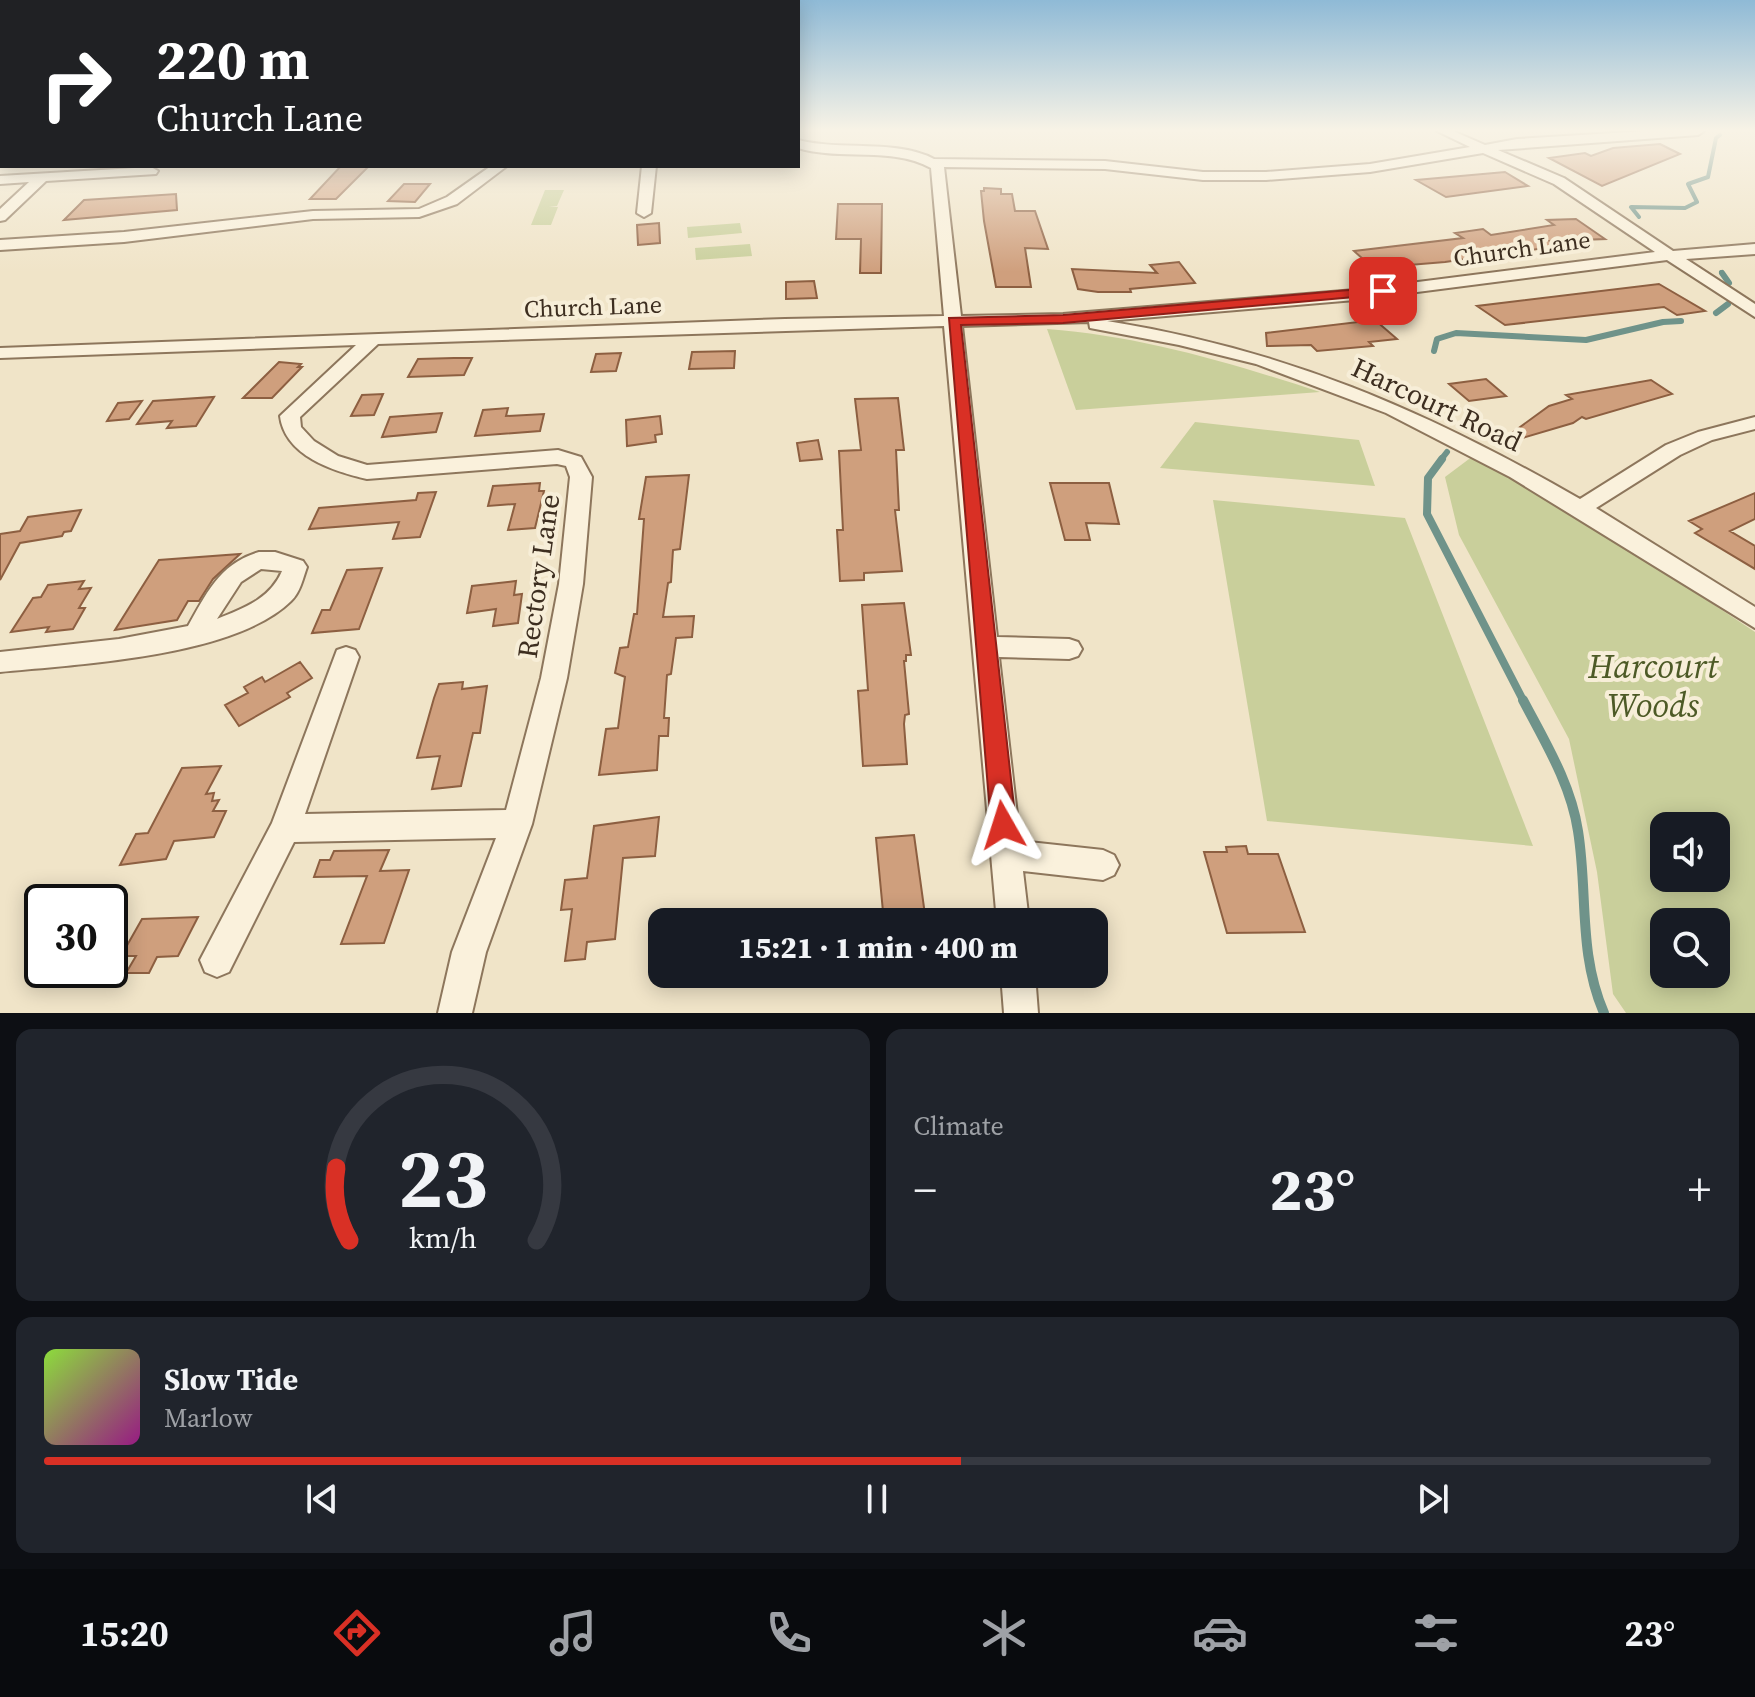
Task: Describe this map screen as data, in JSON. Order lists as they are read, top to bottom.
{
  "streets": {
    "street": ["Church Lane", "Harcourt Road", "Rectory Lane"]
  },
  "crossings": [
    ["Church Lane", "Harcourt Road"],
    ["Church Lane", "Rectory Lane"]
  ],
  "parks": ["Harcourt Woods"],
  "page": {
    "turn": ["220 m", "Church Lane"],
    "limit": "30",
    "trip": "15:21 · 1 min · 400 m",
    "tile": "Climate",
    "heat": ["−", "23°", "+"],
    "song": ["Slow Tide", "Marlow"],
    "tabs": ["15:20", "23°"],
    "gauge": ["23", "km/h"]
  }
}
